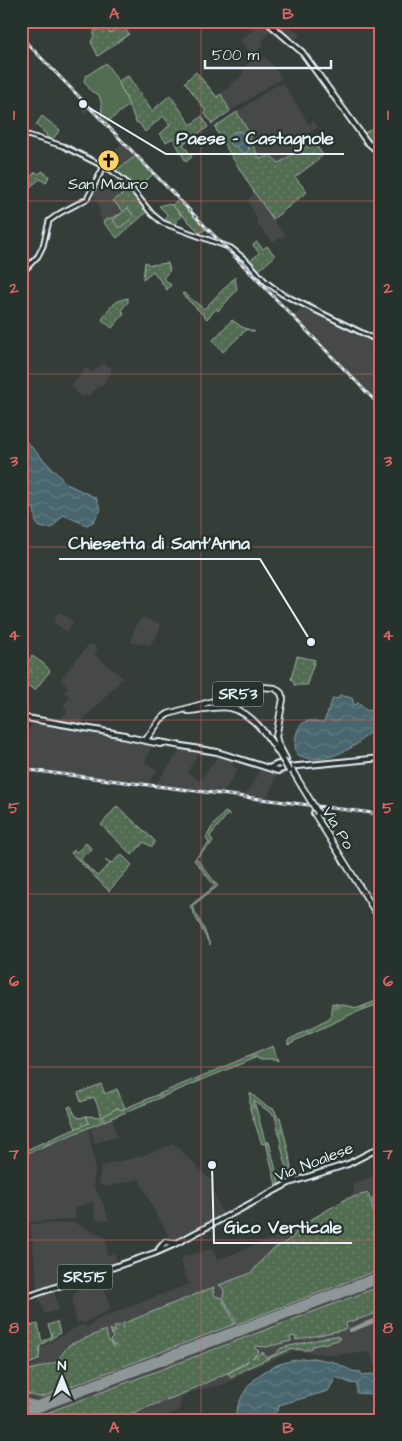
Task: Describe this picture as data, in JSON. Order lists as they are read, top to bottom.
{
  "streets": {
    "highway": ["SR53", "Via Po"],
    "main road": ["Via Noalese", "SR515"]
  },
  "crossings": [
    ["SR53", "Via Po"]
  ],
  "places": {
    "other": ["Paese - Castagnole", "Chiesetta di Sant'Anna", "Gico Verticale"],
    "church": ["San Mauro"]
  },
  "scale_bar": "500 m",
  "north": "top",
  "grid": {
    "columns": ["A", "B"],
    "rows": [
      "1",
      "2",
      "3",
      "4",
      "5",
      "6",
      "7",
      "8"
    ]
  }
}
